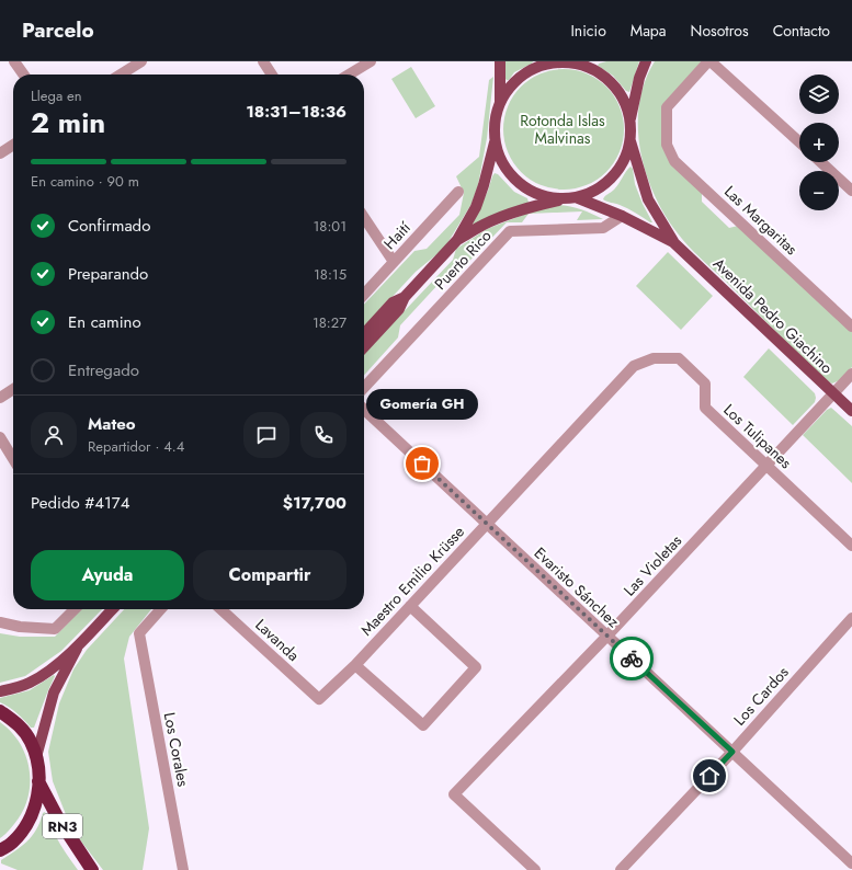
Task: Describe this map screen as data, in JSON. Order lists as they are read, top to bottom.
{
  "streets": {
    "highway": ["RN3"],
    "main road": ["Avenida Pedro Giachino"],
    "street": [
      "Las Margaritas",
      "Haití",
      "Puerto Rico",
      "Los Tulipanes",
      "Las Violetas",
      "Maestro Emilio Krüsse",
      "Evaristo Sánchez",
      "Lavanda",
      "Los Cardos",
      "Los Corales"
    ]
  },
  "crossings": [
    ["Puerto Rico", "Avenida Pedro Giachino"],
    ["Avenida Pedro Giachino", "Las Violetas"],
    ["Los Tulipanes", "Las Violetas"],
    ["Los Tulipanes", "Maestro Emilio Krüsse"],
    ["Las Violetas", "Evaristo Sánchez"],
    ["Maestro Emilio Krüsse", "Evaristo Sánchez"],
    ["Maestro Emilio Krüsse", "Lavanda"],
    ["Evaristo Sánchez", "Los Cardos"]
  ],
  "parks": ["Rotonda Islas Malvinas"],
  "places": ["Gomería GH"],
  "page": {
    "header": "Parcelo",
    "nav": [
      "Inicio",
      "Mapa",
      "Nosotros",
      "Contacto"
    ],
    "map_buttons": ["+", "−"],
    "heading": ["2 min", "Llega en", "18:31–18:36"],
    "panel": [
      "Mateo",
      "Repartidor · 4.4",
      "Pedido #4174",
      "$17,700"
    ],
    "bar": "En camino · 90 m",
    "list": [
      ["Confirmado", "18:01"],
      ["Preparando", "18:15"],
      ["En camino", "18:27"],
      "Entregado"
    ],
    "bubble": "Gomería GH",
    "buttons": ["Ayuda", "Compartir"]
  }
}
